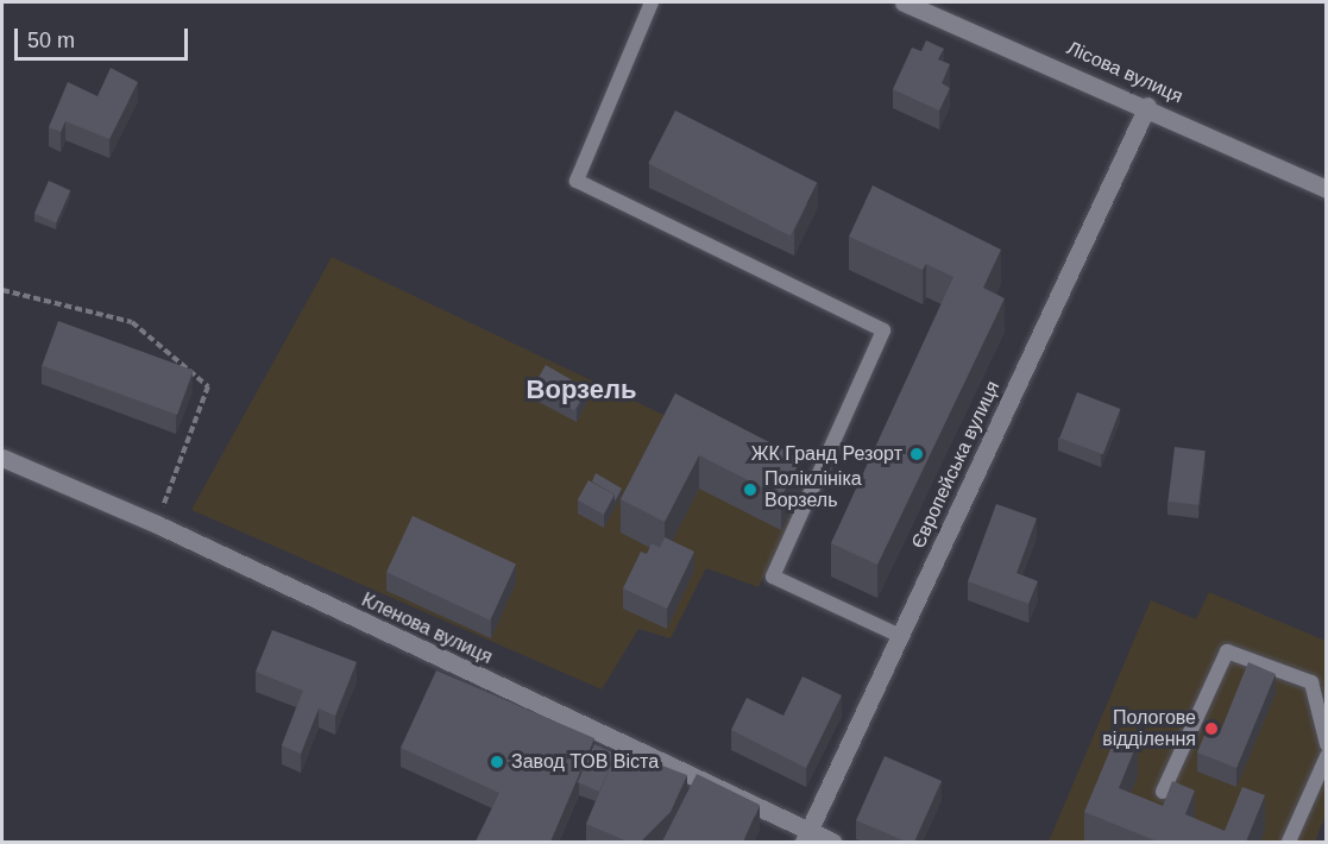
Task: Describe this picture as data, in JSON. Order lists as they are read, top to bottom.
{
  "streets": {
    "street": ["Лісова вулиця", "Європейська вулиця", "Кленова вулиця"]
  },
  "crossings": [
    ["Лісова вулиця", "Європейська вулиця"],
    ["Європейська вулиця", "Кленова вулиця"]
  ],
  "districts": ["Ворзель"],
  "places": [
    "ЖК Гранд Резорт",
    "Поліклініка Ворзель",
    "Пологове відділення",
    "Завод ТОВ Віста"
  ],
  "scale_bar": "50 m"
}
